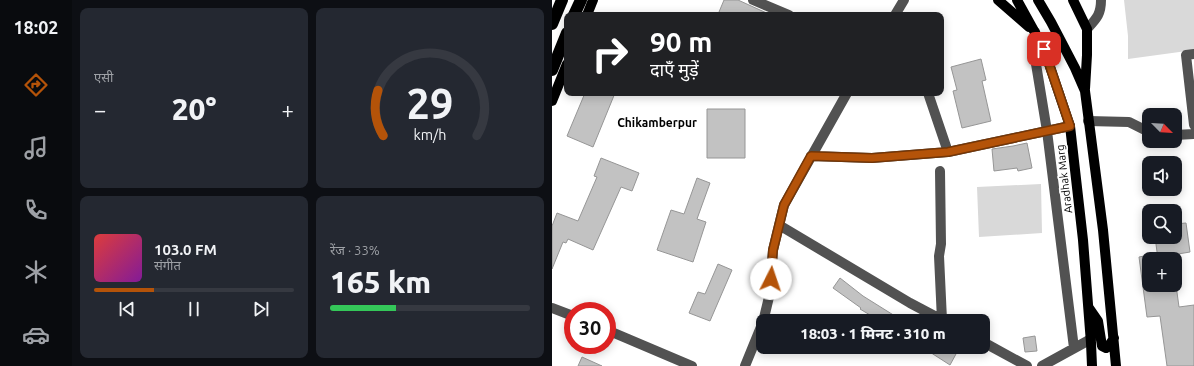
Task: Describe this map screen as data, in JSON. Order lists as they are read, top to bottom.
{
  "streets": {
    "main road": ["Aradhak Marg"]
  },
  "districts": ["Chikamberpur"],
  "north": "bottom right",
  "page": {
    "tabs": "18:02",
    "tile": [
      "एसी",
      ["रेंज · 33%", "165 km"]
    ],
    "turn": ["90 m", "दाएँ मुड़ें"],
    "heat": ["−", "20°", "+"],
    "map_buttons": "+",
    "song": ["103.0 FM", "संगीत"],
    "limit": "30",
    "trip": "18:03 · 1 मिनट · 310 m",
    "gauge": ["29", "km/h"]
  }
}
